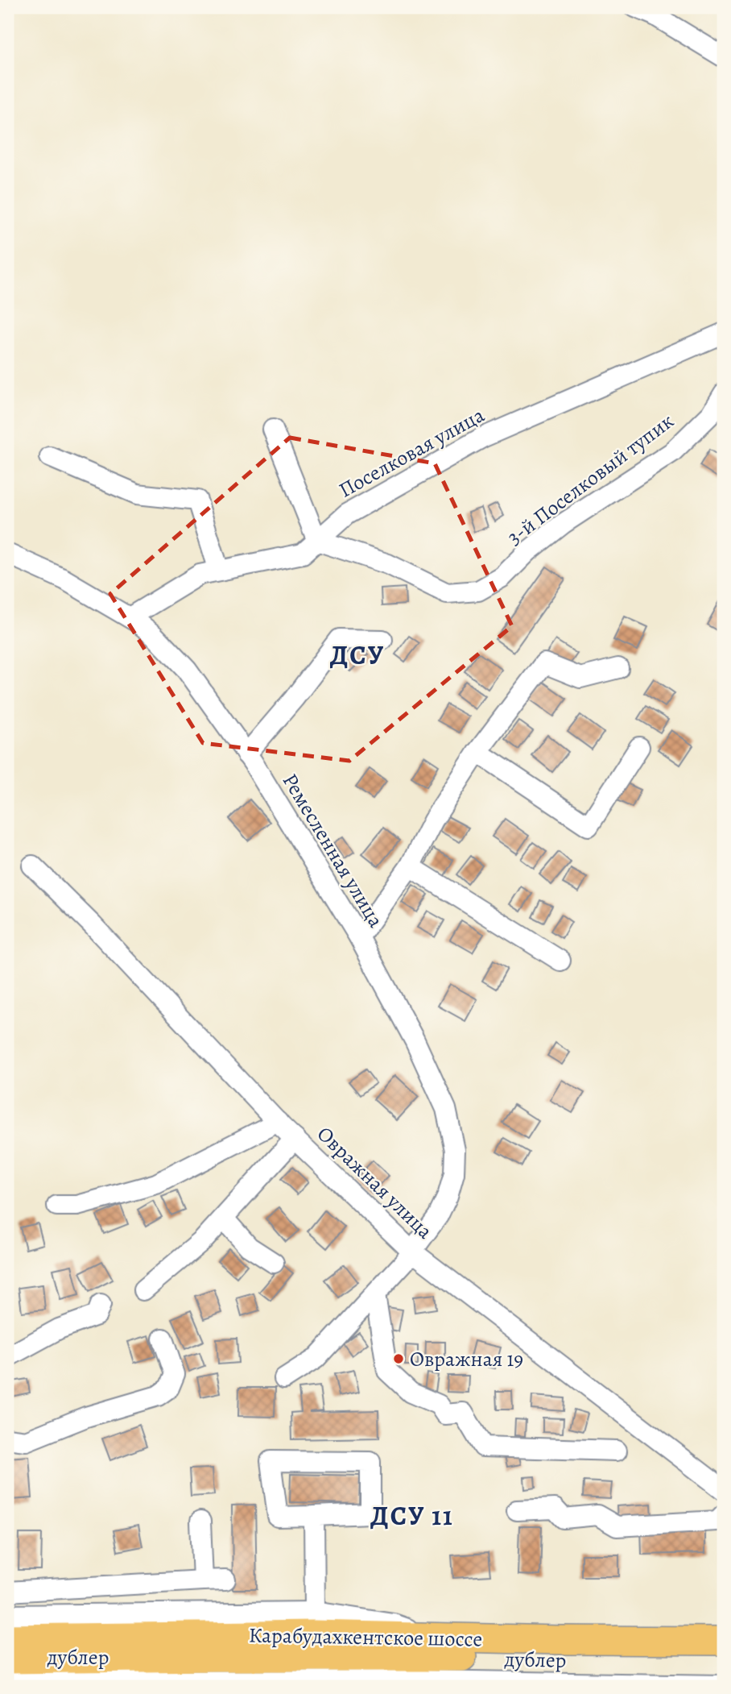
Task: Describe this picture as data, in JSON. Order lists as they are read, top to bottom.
{
  "streets": {
    "highway": ["Карабудахкентское шоссе"],
    "street": [
      "Поселковая улица",
      "3-й Поселковый тупик",
      "Ремесленная улица",
      "Овражная улица",
      "дублер"
    ]
  },
  "crossings": [
    ["Поселковая улица", "3-й Поселковый тупик"],
    ["Поселковая улица", "Ремесленная улица"],
    ["Ремесленная улица", "Овражная улица"]
  ],
  "districts": ["ДСУ", "ДСУ 11"],
  "places": ["Овражная 19"]
}
